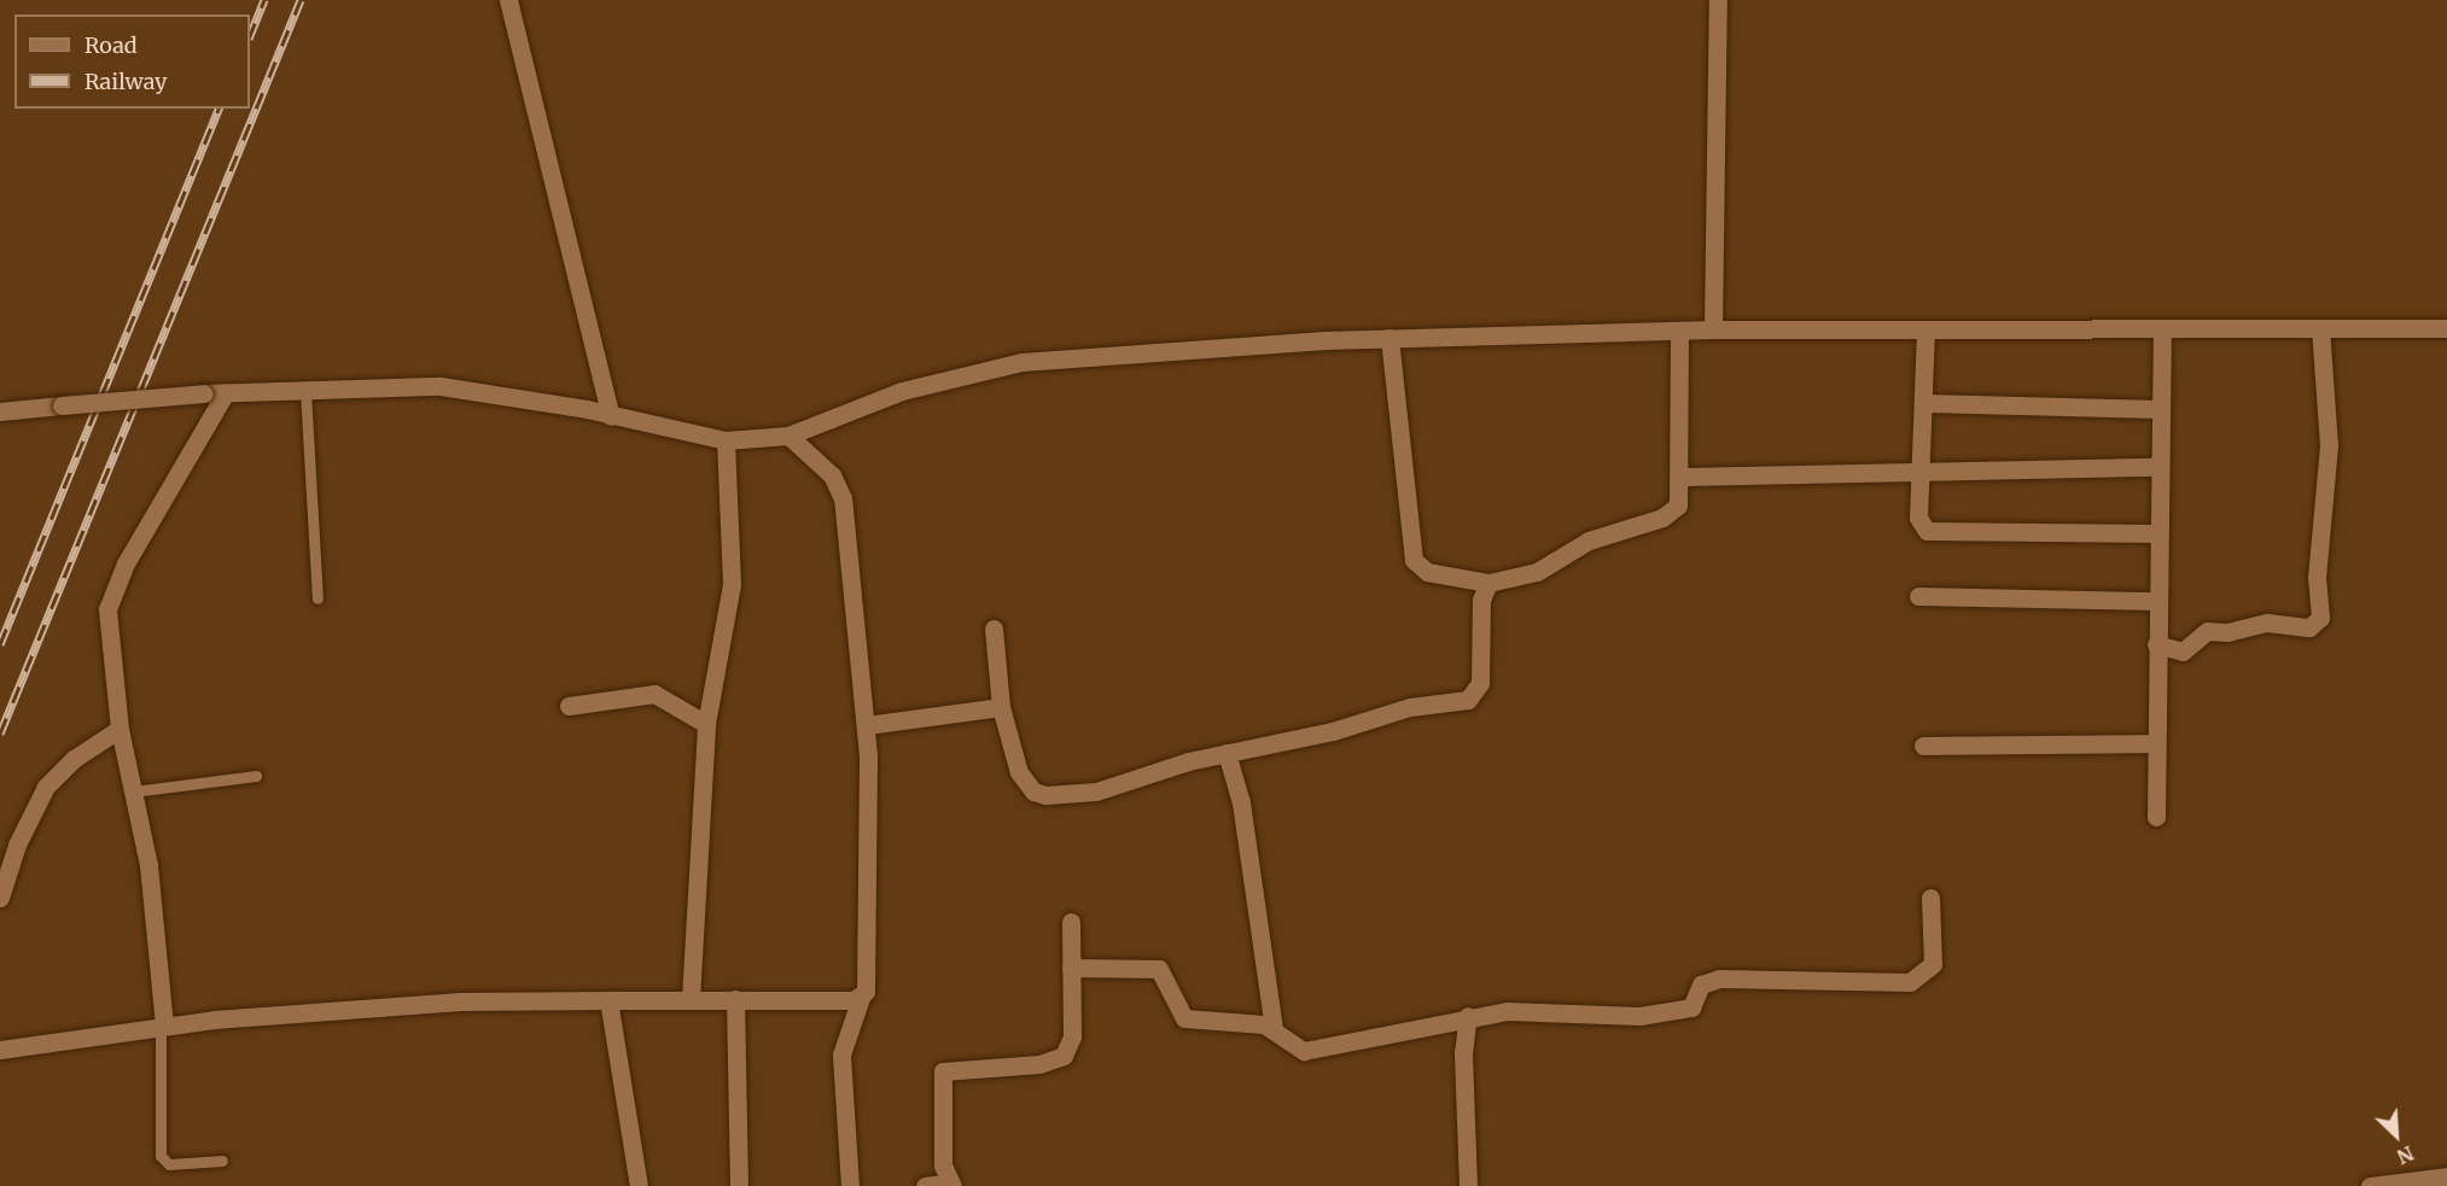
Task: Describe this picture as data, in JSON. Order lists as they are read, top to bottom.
{
  "legend": ["Road", "Railway"],
  "north": "bottom right"
}
